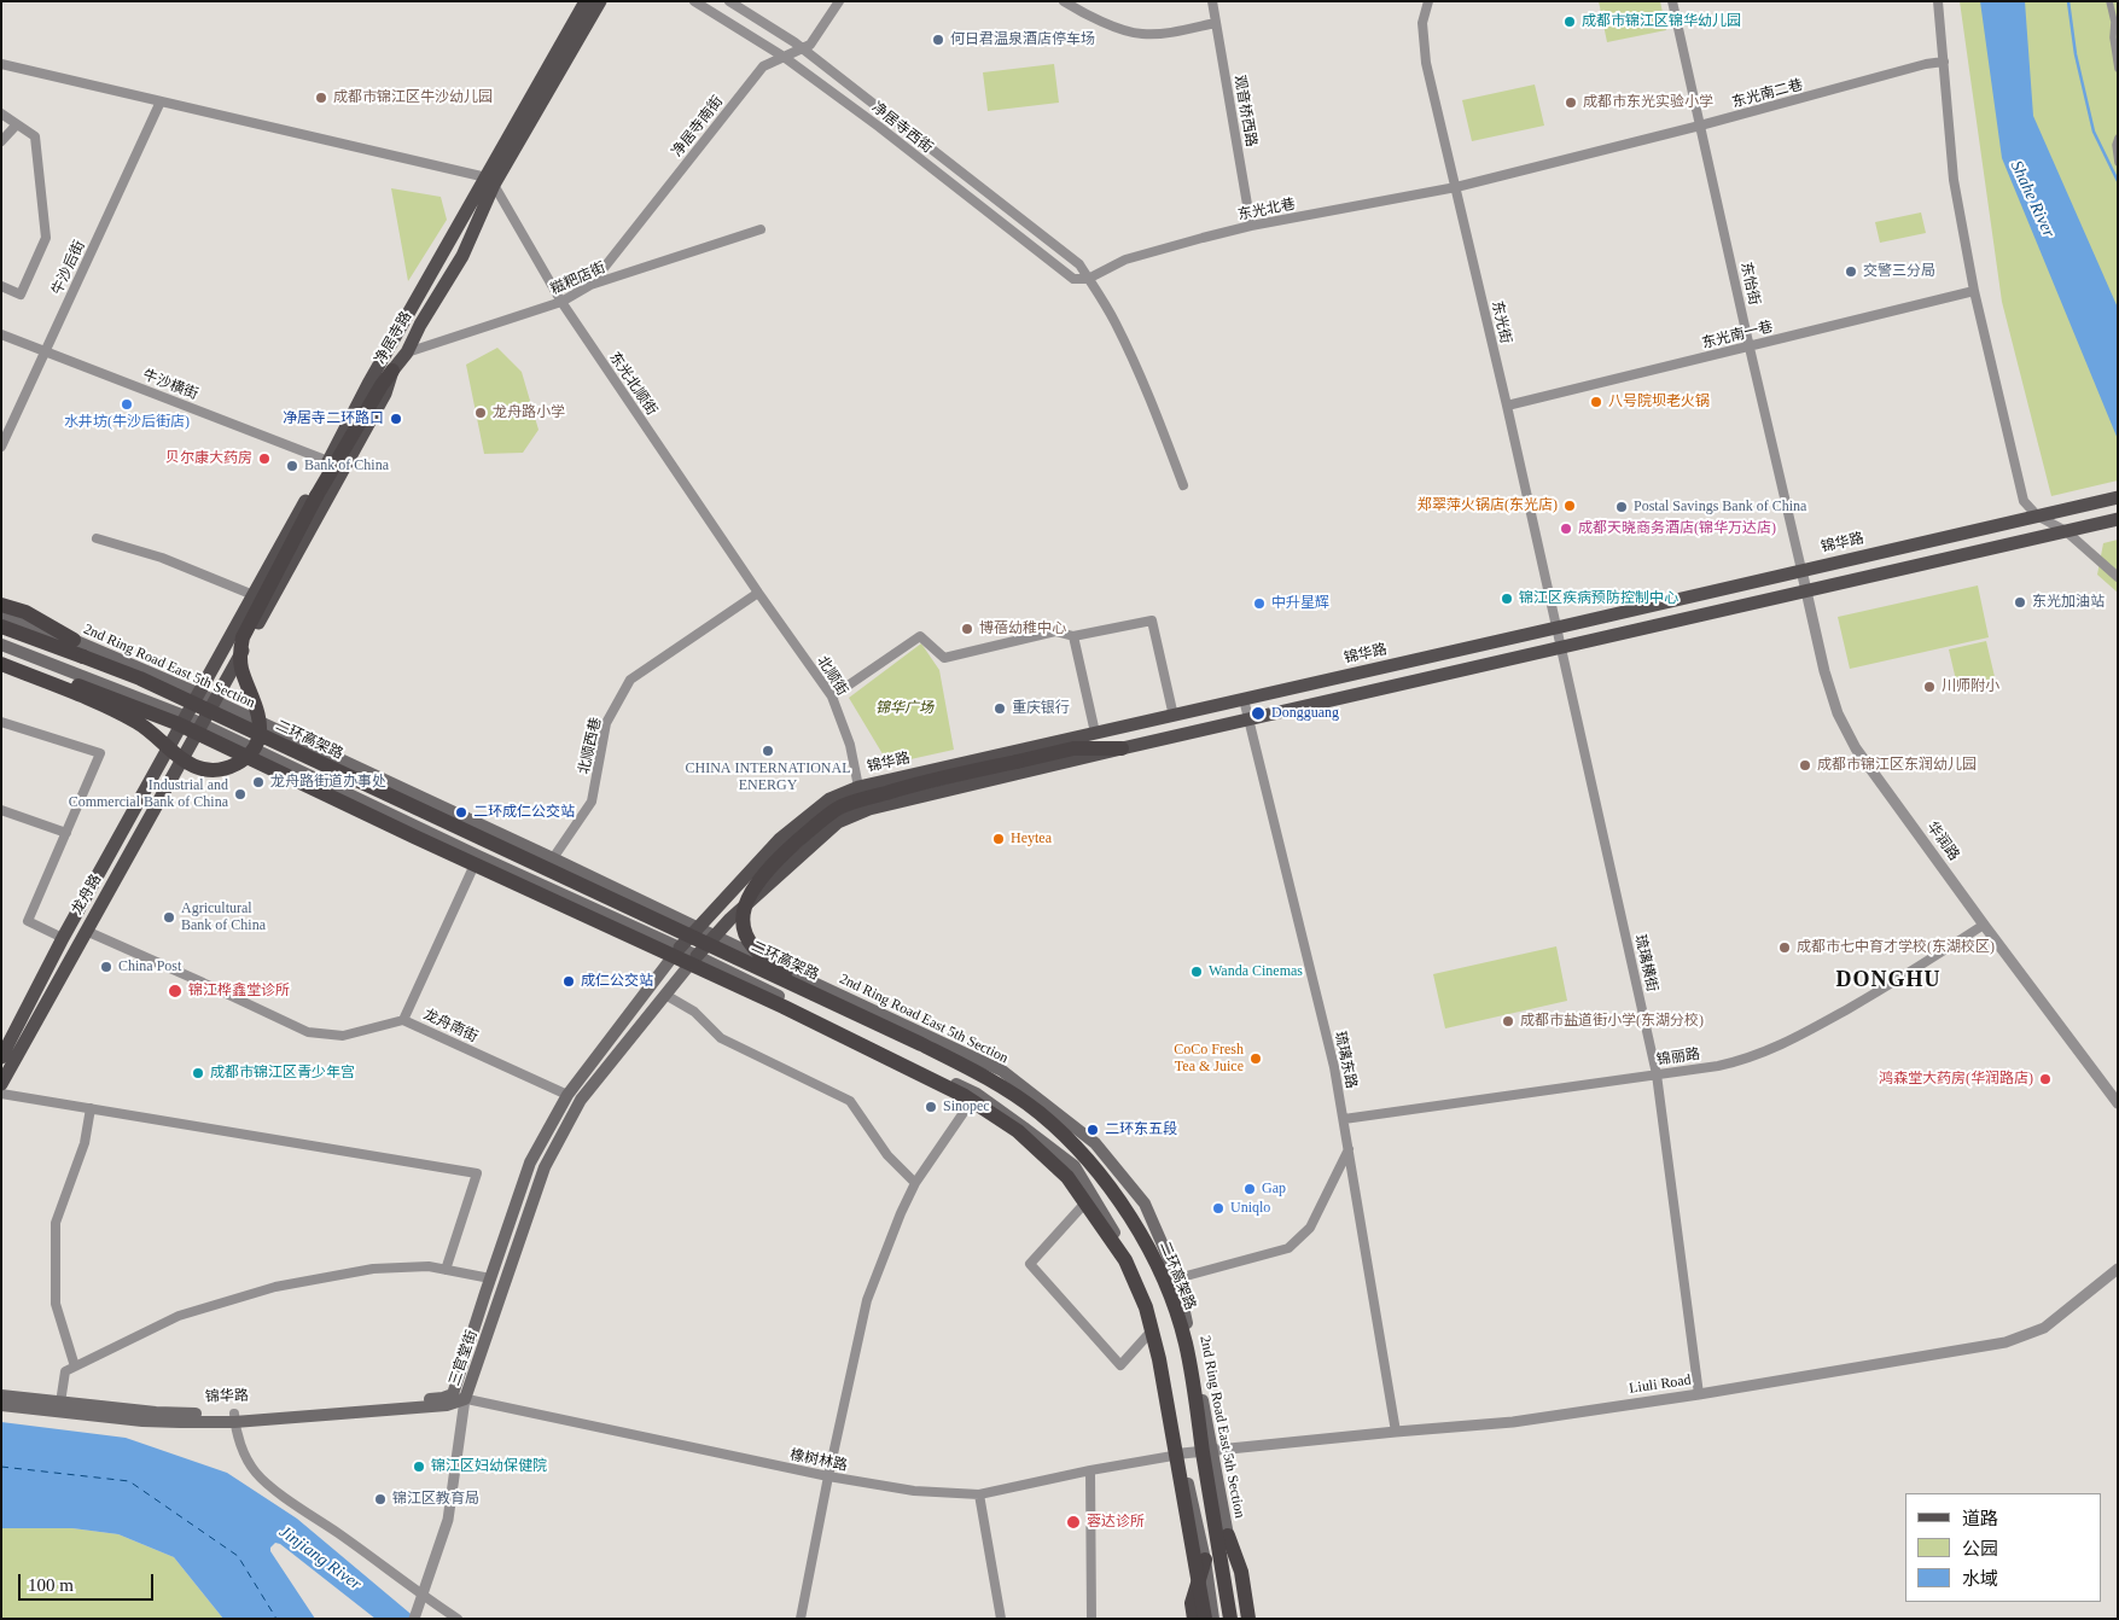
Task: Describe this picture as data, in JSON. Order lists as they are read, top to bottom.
{
  "streets": {
    "highway": ["二环高架路"],
    "main road": [
      "净居寺路",
      "锦华路",
      "2nd Ring Road East 5th Section",
      "龙舟路",
      "三官堂街"
    ],
    "street": [
      "东光南二巷",
      "观音桥西路",
      "净居寺南街",
      "净居寺西街",
      "东光北巷",
      "牛沙后街",
      "糍粑店街",
      "东怡街",
      "东光街",
      "东光南一巷",
      "东光北顺街",
      "牛沙横街",
      "北顺街",
      "北顺西巷",
      "华润路",
      "琉璃横街",
      "龙舟南街",
      "锦丽路",
      "琉璃东路",
      "Liuli Road",
      "橡树林路"
    ]
  },
  "crossings": [
    ["东光南二巷", "东光北巷"],
    ["东光南二巷", "东怡街"],
    ["东光南二巷", "东光街"],
    ["观音桥西路", "东光北巷"],
    ["净居寺南街", "净居寺西街"],
    ["净居寺南街", "糍粑店街"],
    ["净居寺西街", "东光北巷"],
    ["东光北巷", "东光街"],
    ["牛沙后街", "牛沙横街"],
    ["糍粑店街", "净居寺路"],
    ["糍粑店街", "东光北顺街"],
    ["东怡街", "东光南一巷"],
    ["东怡街", "锦华路"],
    ["东怡街", "华润路"],
    ["东光街", "东光南一巷"],
    ["东光街", "锦华路"],
    ["东光街", "琉璃横街"],
    ["净居寺路", "东光北顺街"],
    ["净居寺路", "牛沙横街"],
    ["净居寺路", "2nd Ring Road East 5th Section"],
    ["净居寺路", "龙舟路"],
    ["东光北顺街", "北顺街"],
    ["东光北顺街", "北顺西巷"],
    ["锦华路", "2nd Ring Road East 5th Section"],
    ["锦华路", "北顺街"],
    ["锦华路", "华润路"],
    ["锦华路", "琉璃东路"],
    ["锦华路", "三官堂街"],
    ["锦华路", "橡树林路"],
    ["2nd Ring Road East 5th Section", "北顺西巷"],
    ["2nd Ring Road East 5th Section", "Liuli Road"],
    ["北顺街", "北顺西巷"],
    ["华润路", "锦丽路"],
    ["龙舟路", "龙舟南街"],
    ["琉璃横街", "锦丽路"],
    ["琉璃横街", "Liuli Road"],
    ["龙舟南街", "三官堂街"],
    ["锦丽路", "琉璃东路"],
    ["琉璃东路", "Liuli Road"],
    ["三官堂街", "橡树林路"],
    ["Liuli Road", "橡树林路"]
  ],
  "districts": ["DONGHU"],
  "water": ["Shahe River", "Jinjiang River"],
  "parks": ["锦华广场"],
  "places": [
    "成都市锦江区锦华幼儿园",
    "何日君温泉酒店停车场",
    "成都市锦江区牛沙幼儿园",
    "成都市东光实验小学",
    "交警三分局",
    "八号院坝老火锅",
    "水井坊(牛沙后街店)",
    "龙舟路小学",
    "净居寺二环路口",
    "贝尔康大药房",
    "Bank of China",
    "郑翠萍火锅店(东光店)",
    "Postal Savings Bank of China",
    "成都天晓商务酒店(锦华万达店)",
    "锦江区疾病预防控制中心",
    "东光加油站",
    "中升星辉",
    "博蓓幼稚中心",
    "川师附小",
    "重庆银行",
    "Dongguang",
    "CHINA INTERNATIONAL ENERGY",
    "成都市锦江区东润幼儿园",
    "龙舟路街道办事处",
    "Industrial and Commercial Bank of China",
    "二环成仁公交站",
    "Heytea",
    "Agricultural Bank of China",
    "成都市七中育才学校(东湖校区)",
    "China Post",
    "Wanda Cinemas",
    "成仁公交站",
    "锦江桦鑫堂诊所",
    "成都市盐道街小学(东湖分校)",
    "CoCo Fresh Tea & Juice",
    "成都市锦江区青少年宫",
    "鸿森堂大药房(华润路店)",
    "Sinopec",
    "二环东五段",
    "Gap",
    "Uniqlo",
    "锦江区妇幼保健院",
    "锦江区教育局",
    "蓉达诊所"
  ],
  "legend": ["道路", "公园", "水域"],
  "scale_bar": "100 m"
}
